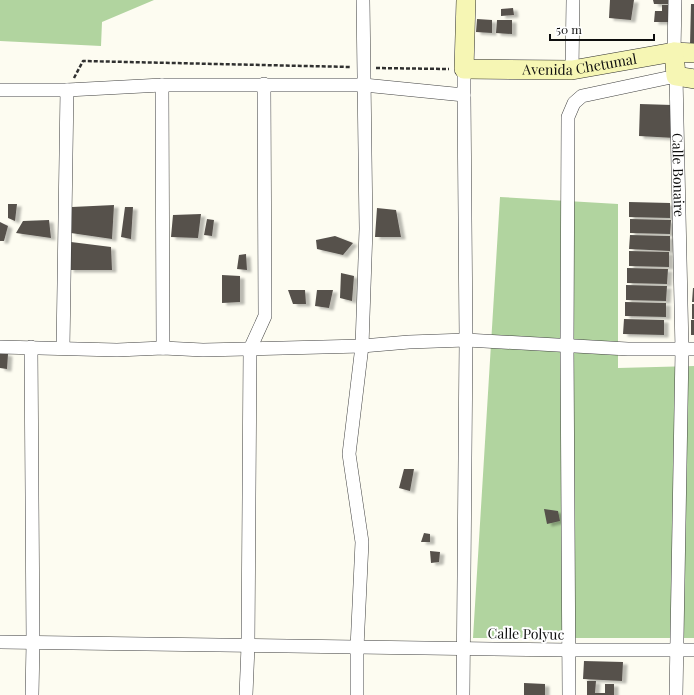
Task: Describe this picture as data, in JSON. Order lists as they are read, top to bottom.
{
  "streets": {
    "street": ["Avenida Chetumal", "Calle Bonaire", "Calle Polyuc"]
  },
  "crossings": [
    ["Avenida Chetumal", "Calle Bonaire"],
    ["Calle Bonaire", "Calle Polyuc"]
  ],
  "scale_bar": "50 m"
}
